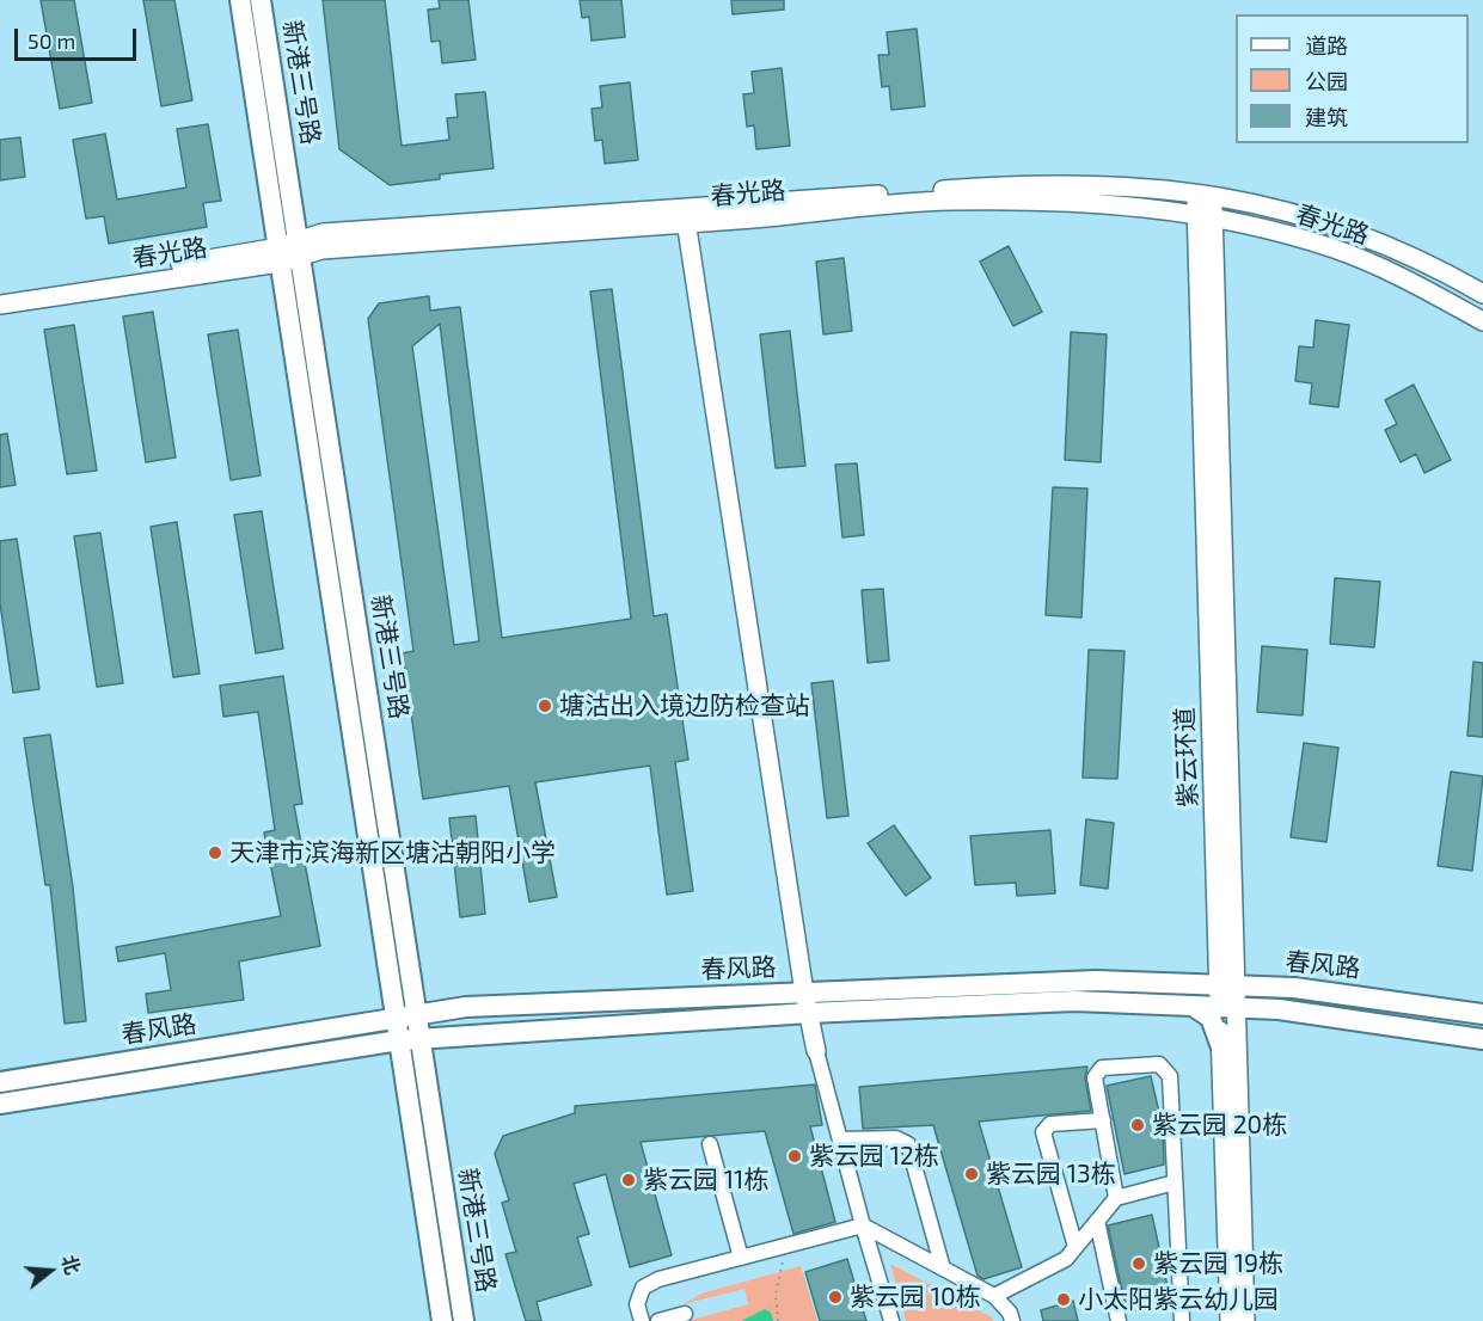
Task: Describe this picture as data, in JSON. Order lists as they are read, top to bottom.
{
  "streets": {
    "main road": ["新港三号路", "春风路"],
    "street": ["春光路", "紫云环道"]
  },
  "crossings": [
    ["新港三号路", "春光路"],
    ["新港三号路", "春风路"],
    ["春光路", "紫云环道"],
    ["紫云环道", "春风路"]
  ],
  "places": [
    "塘沽出入境边防检查站",
    "天津市滨海新区塘沽朝阳小学",
    "紫云园 20栋",
    "紫云园 12栋",
    "紫云园 13栋",
    "紫云园 11栋",
    "紫云园 19栋",
    "紫云园 10栋",
    "小太阳紫云幼儿园"
  ],
  "legend": ["道路", "公园", "建筑"],
  "scale_bar": "50 m",
  "north": "right"
}
